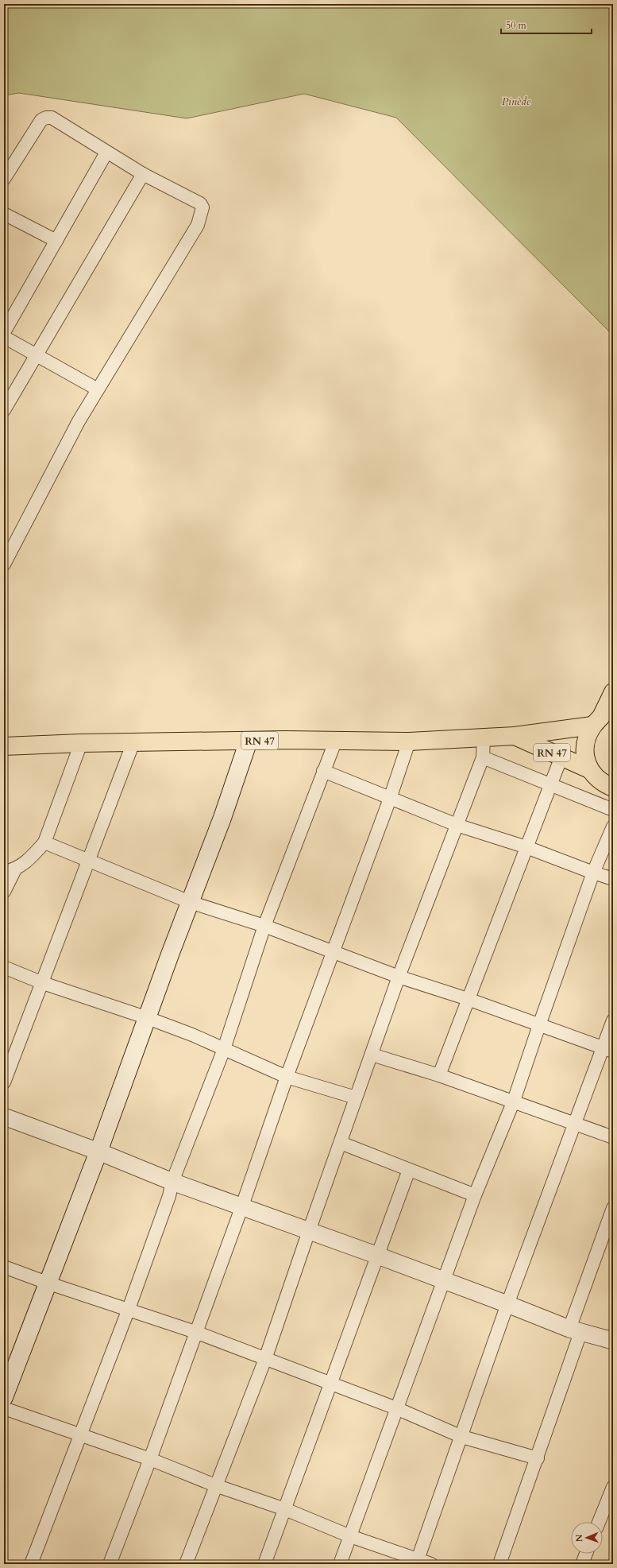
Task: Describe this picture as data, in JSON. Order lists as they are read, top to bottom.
{
  "streets": {
    "main road": ["RN 47"]
  },
  "parks": ["Pinède"],
  "scale_bar": "50 m",
  "north": "left"
}
